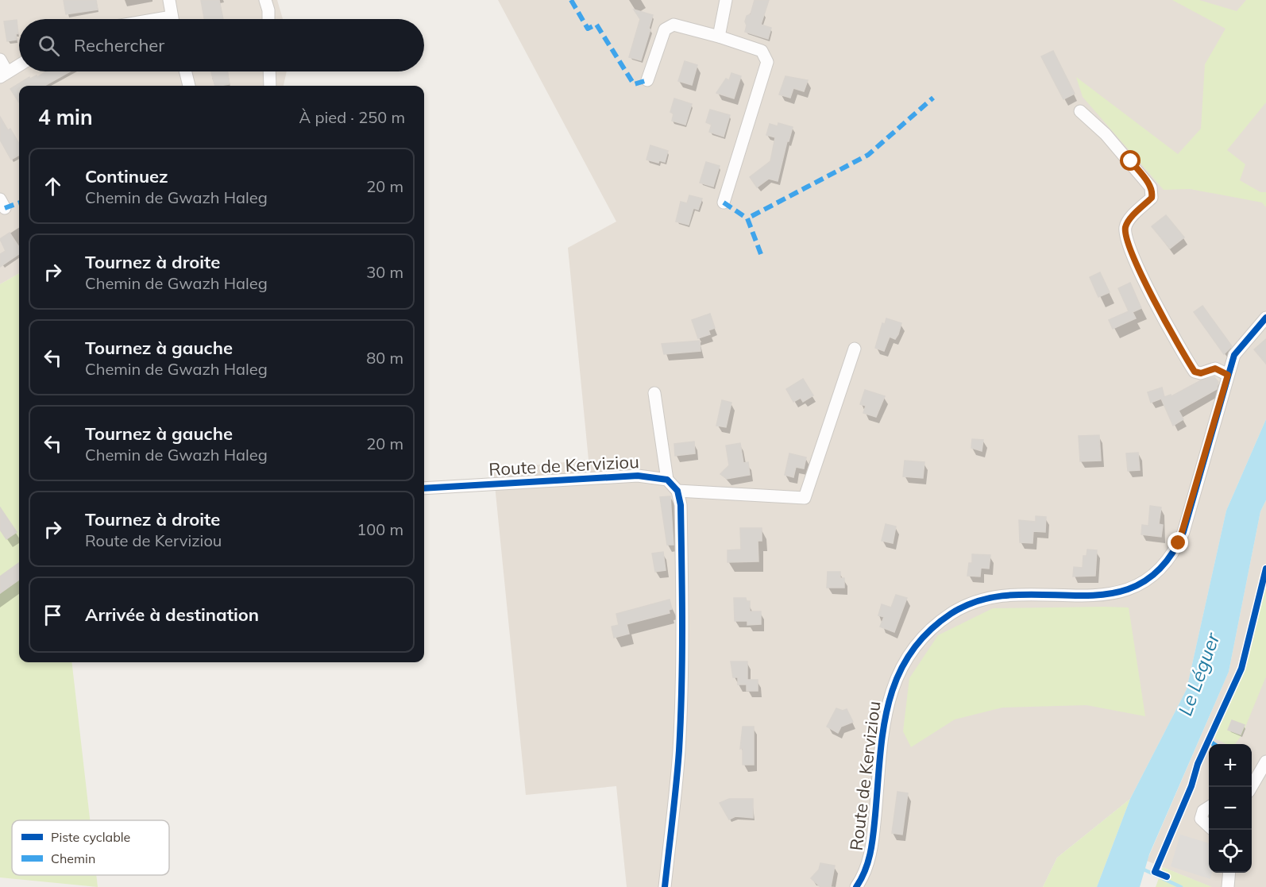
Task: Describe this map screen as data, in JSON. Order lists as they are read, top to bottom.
{
  "streets": {
    "street": ["Route de Kerviziou"]
  },
  "water": ["Le Léguer"],
  "legend": ["Piste cyclable", "Chemin"],
  "page": {
    "search": "Rechercher",
    "heading": ["4 min", "À pied · 250 m"],
    "list": [
      ["Continuez", "Chemin de Gwazh Haleg", "20 m"],
      ["Tournez à droite", "Chemin de Gwazh Haleg", "30 m"],
      ["Tournez à gauche", "Chemin de Gwazh Haleg", "80 m"],
      ["Tournez à gauche", "Chemin de Gwazh Haleg", "20 m"],
      ["Tournez à droite", "Route de Kerviziou", "100 m"],
      "Arrivée à destination"
    ],
    "map_buttons": ["+", "−"]
  }
}
